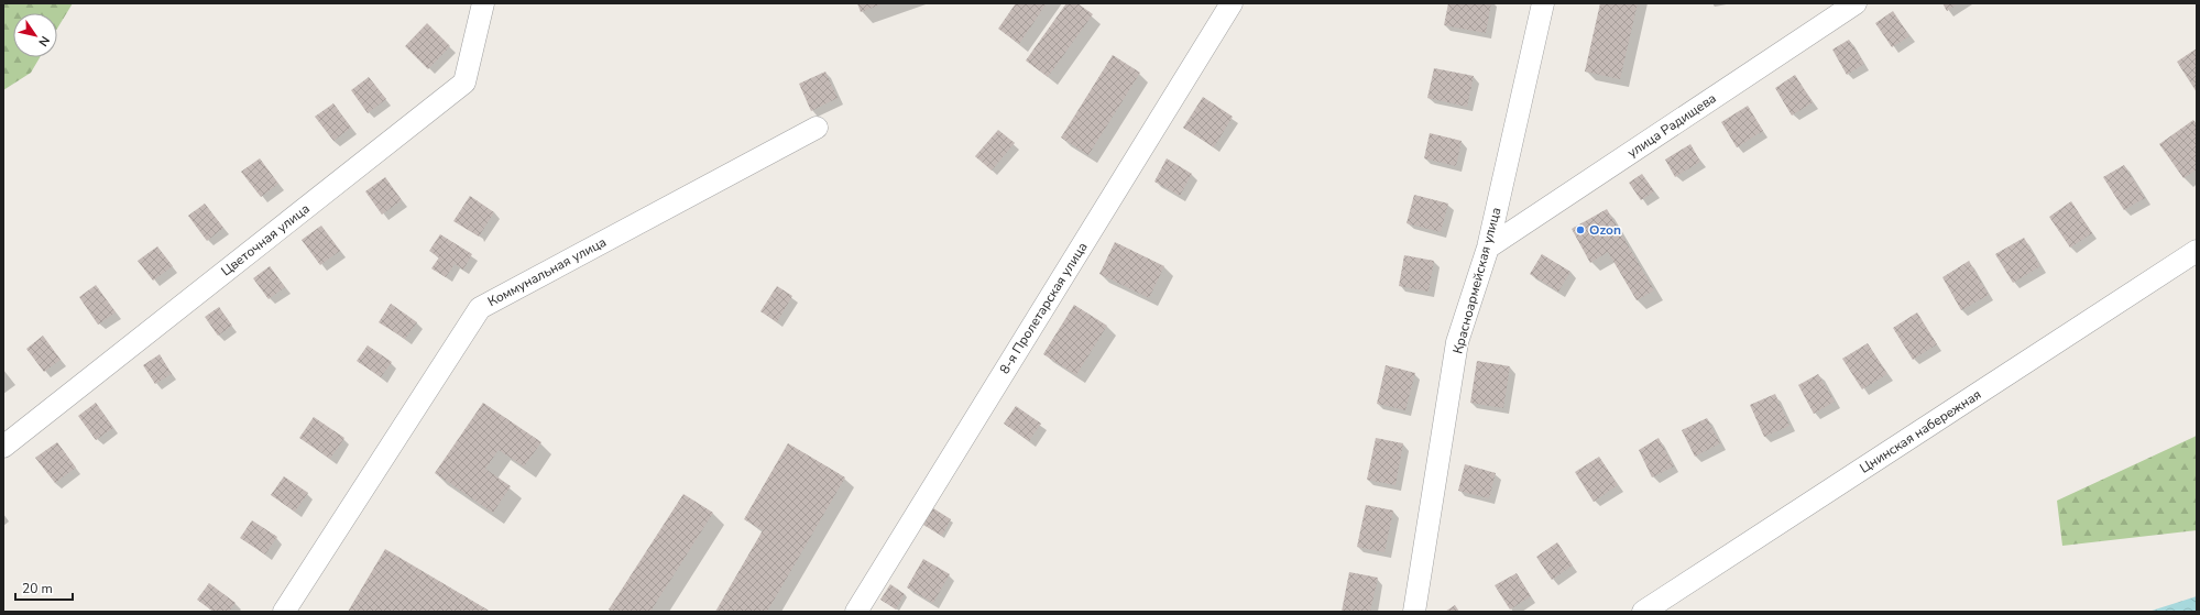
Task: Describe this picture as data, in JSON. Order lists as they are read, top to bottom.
{
  "streets": {
    "street": [
      "улица Радищева",
      "Цветочная улица",
      "Коммунальная улица",
      "Красноармейская улица",
      "8-я Пролетарская улица",
      "Цнинская набережная"
    ]
  },
  "crossings": [
    ["улица Радищева", "Красноармейская улица"]
  ],
  "places": ["Ozon"],
  "scale_bar": "20 m",
  "north": "bottom right"
}
